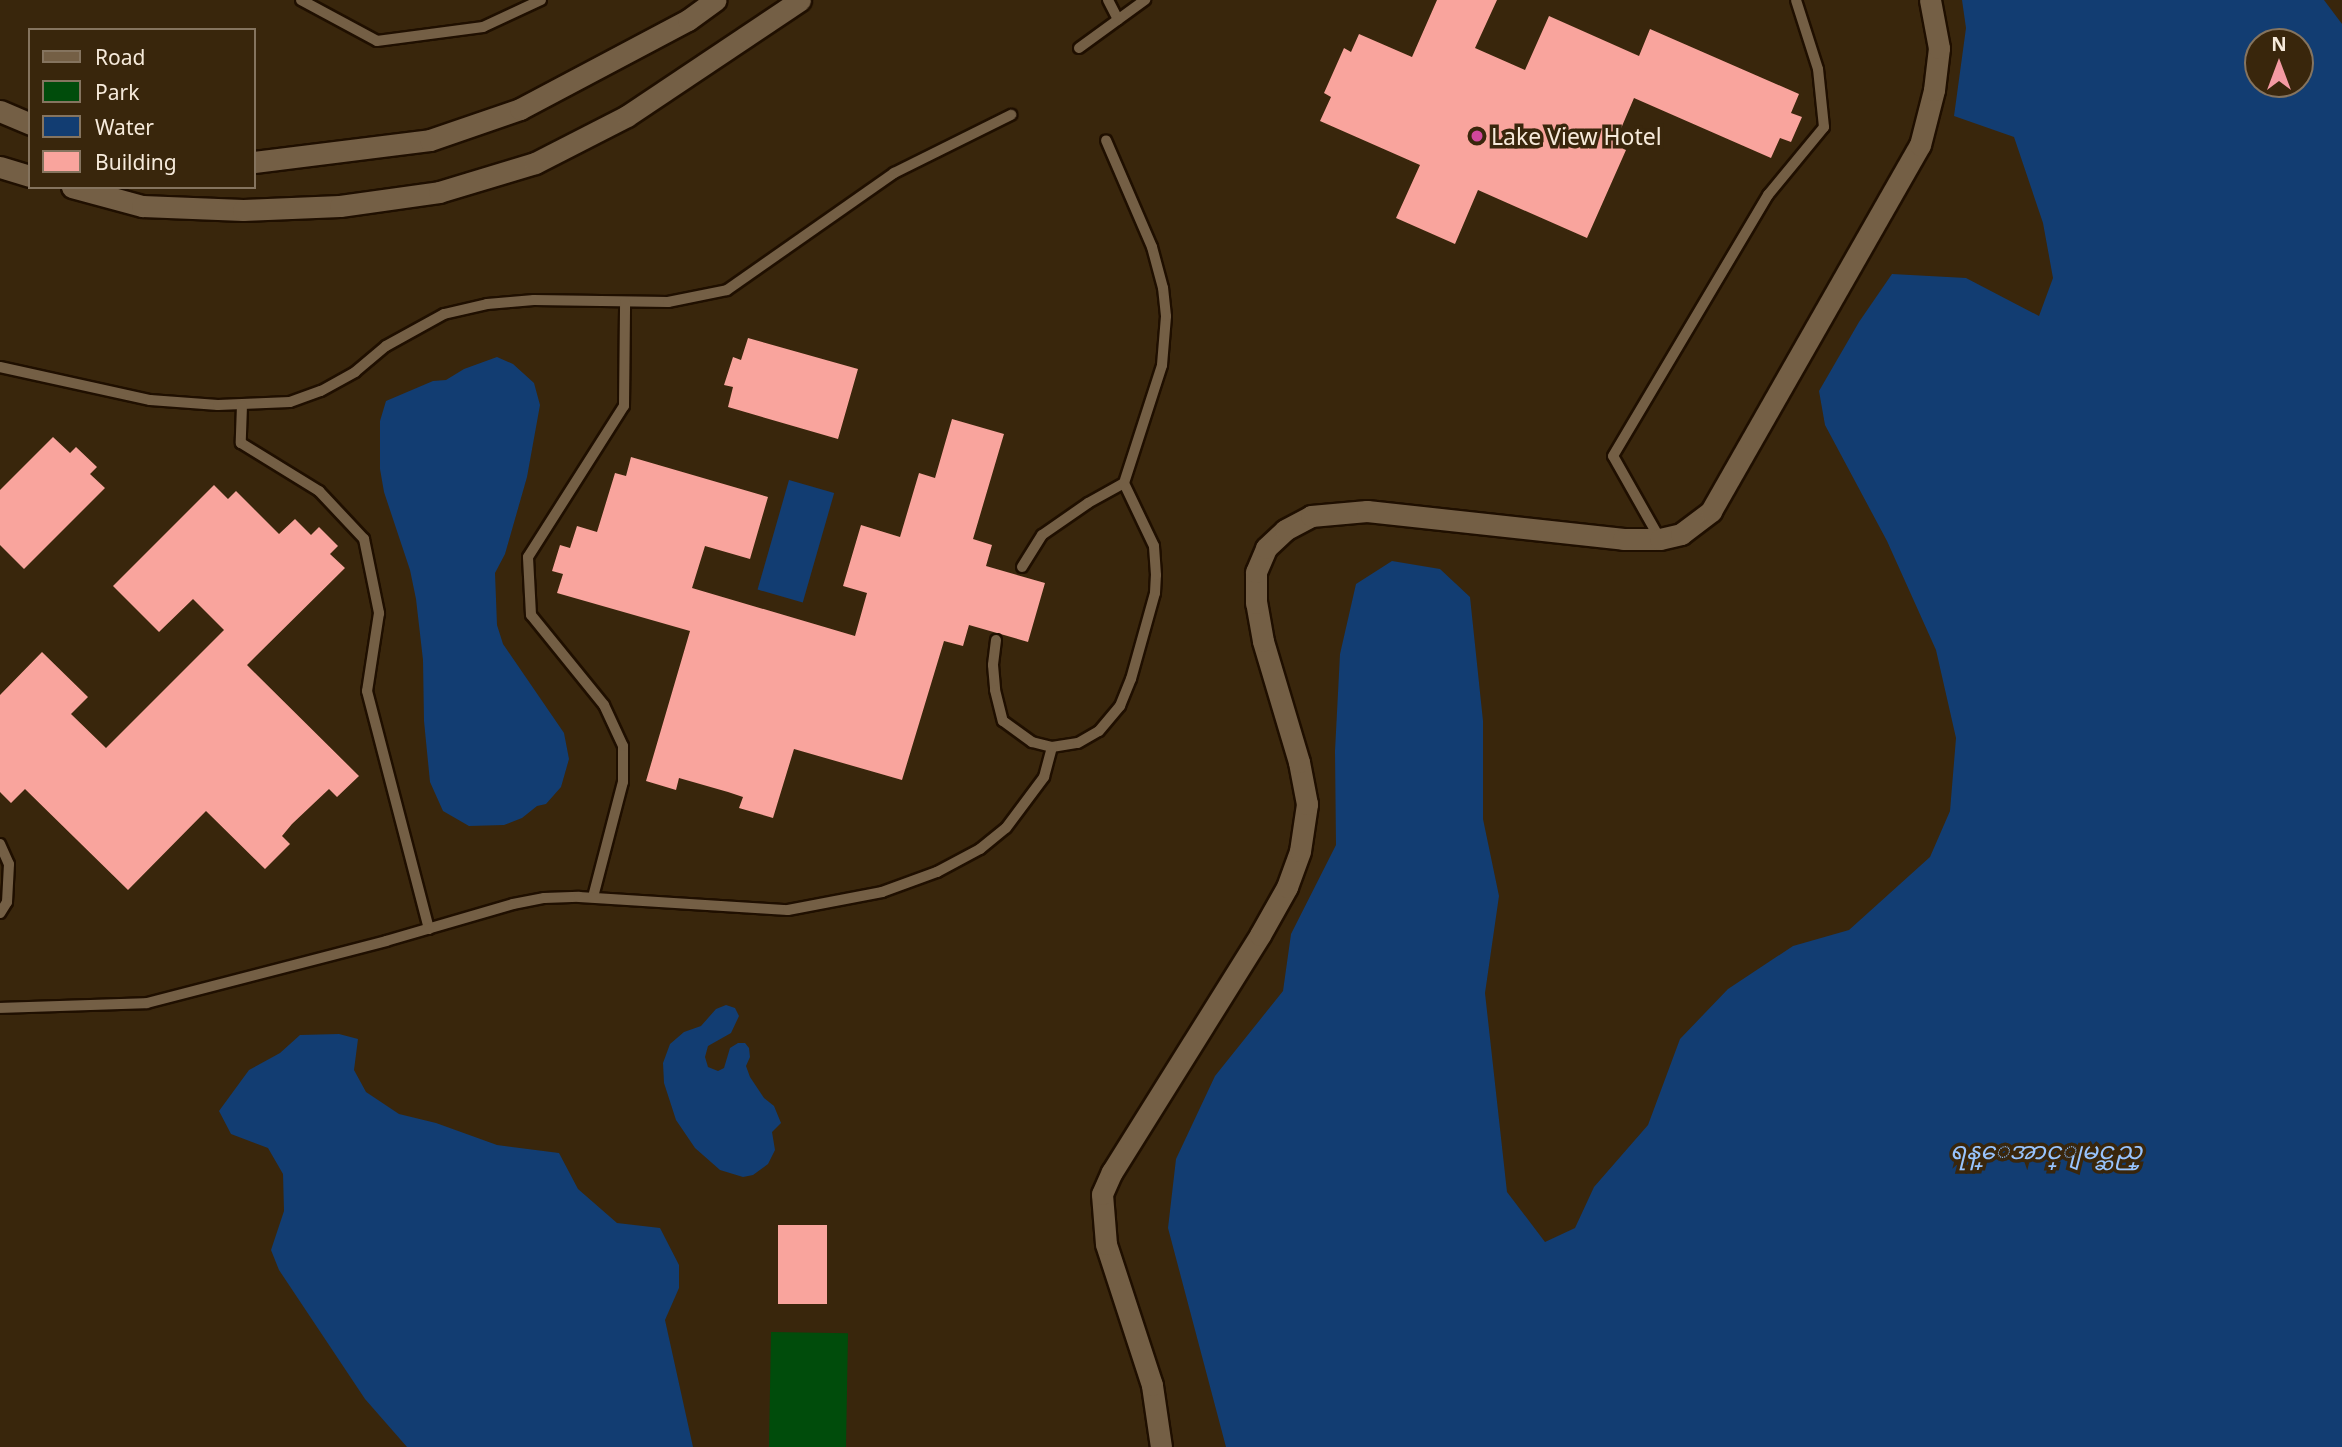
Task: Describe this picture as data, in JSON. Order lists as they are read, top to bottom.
{
  "water": ["ရန္ေအာင္ျမင္ဆည္"],
  "places": ["Lake View Hotel"],
  "legend": [
    "Road",
    "Park",
    "Water",
    "Building"
  ],
  "north": "top"
}
